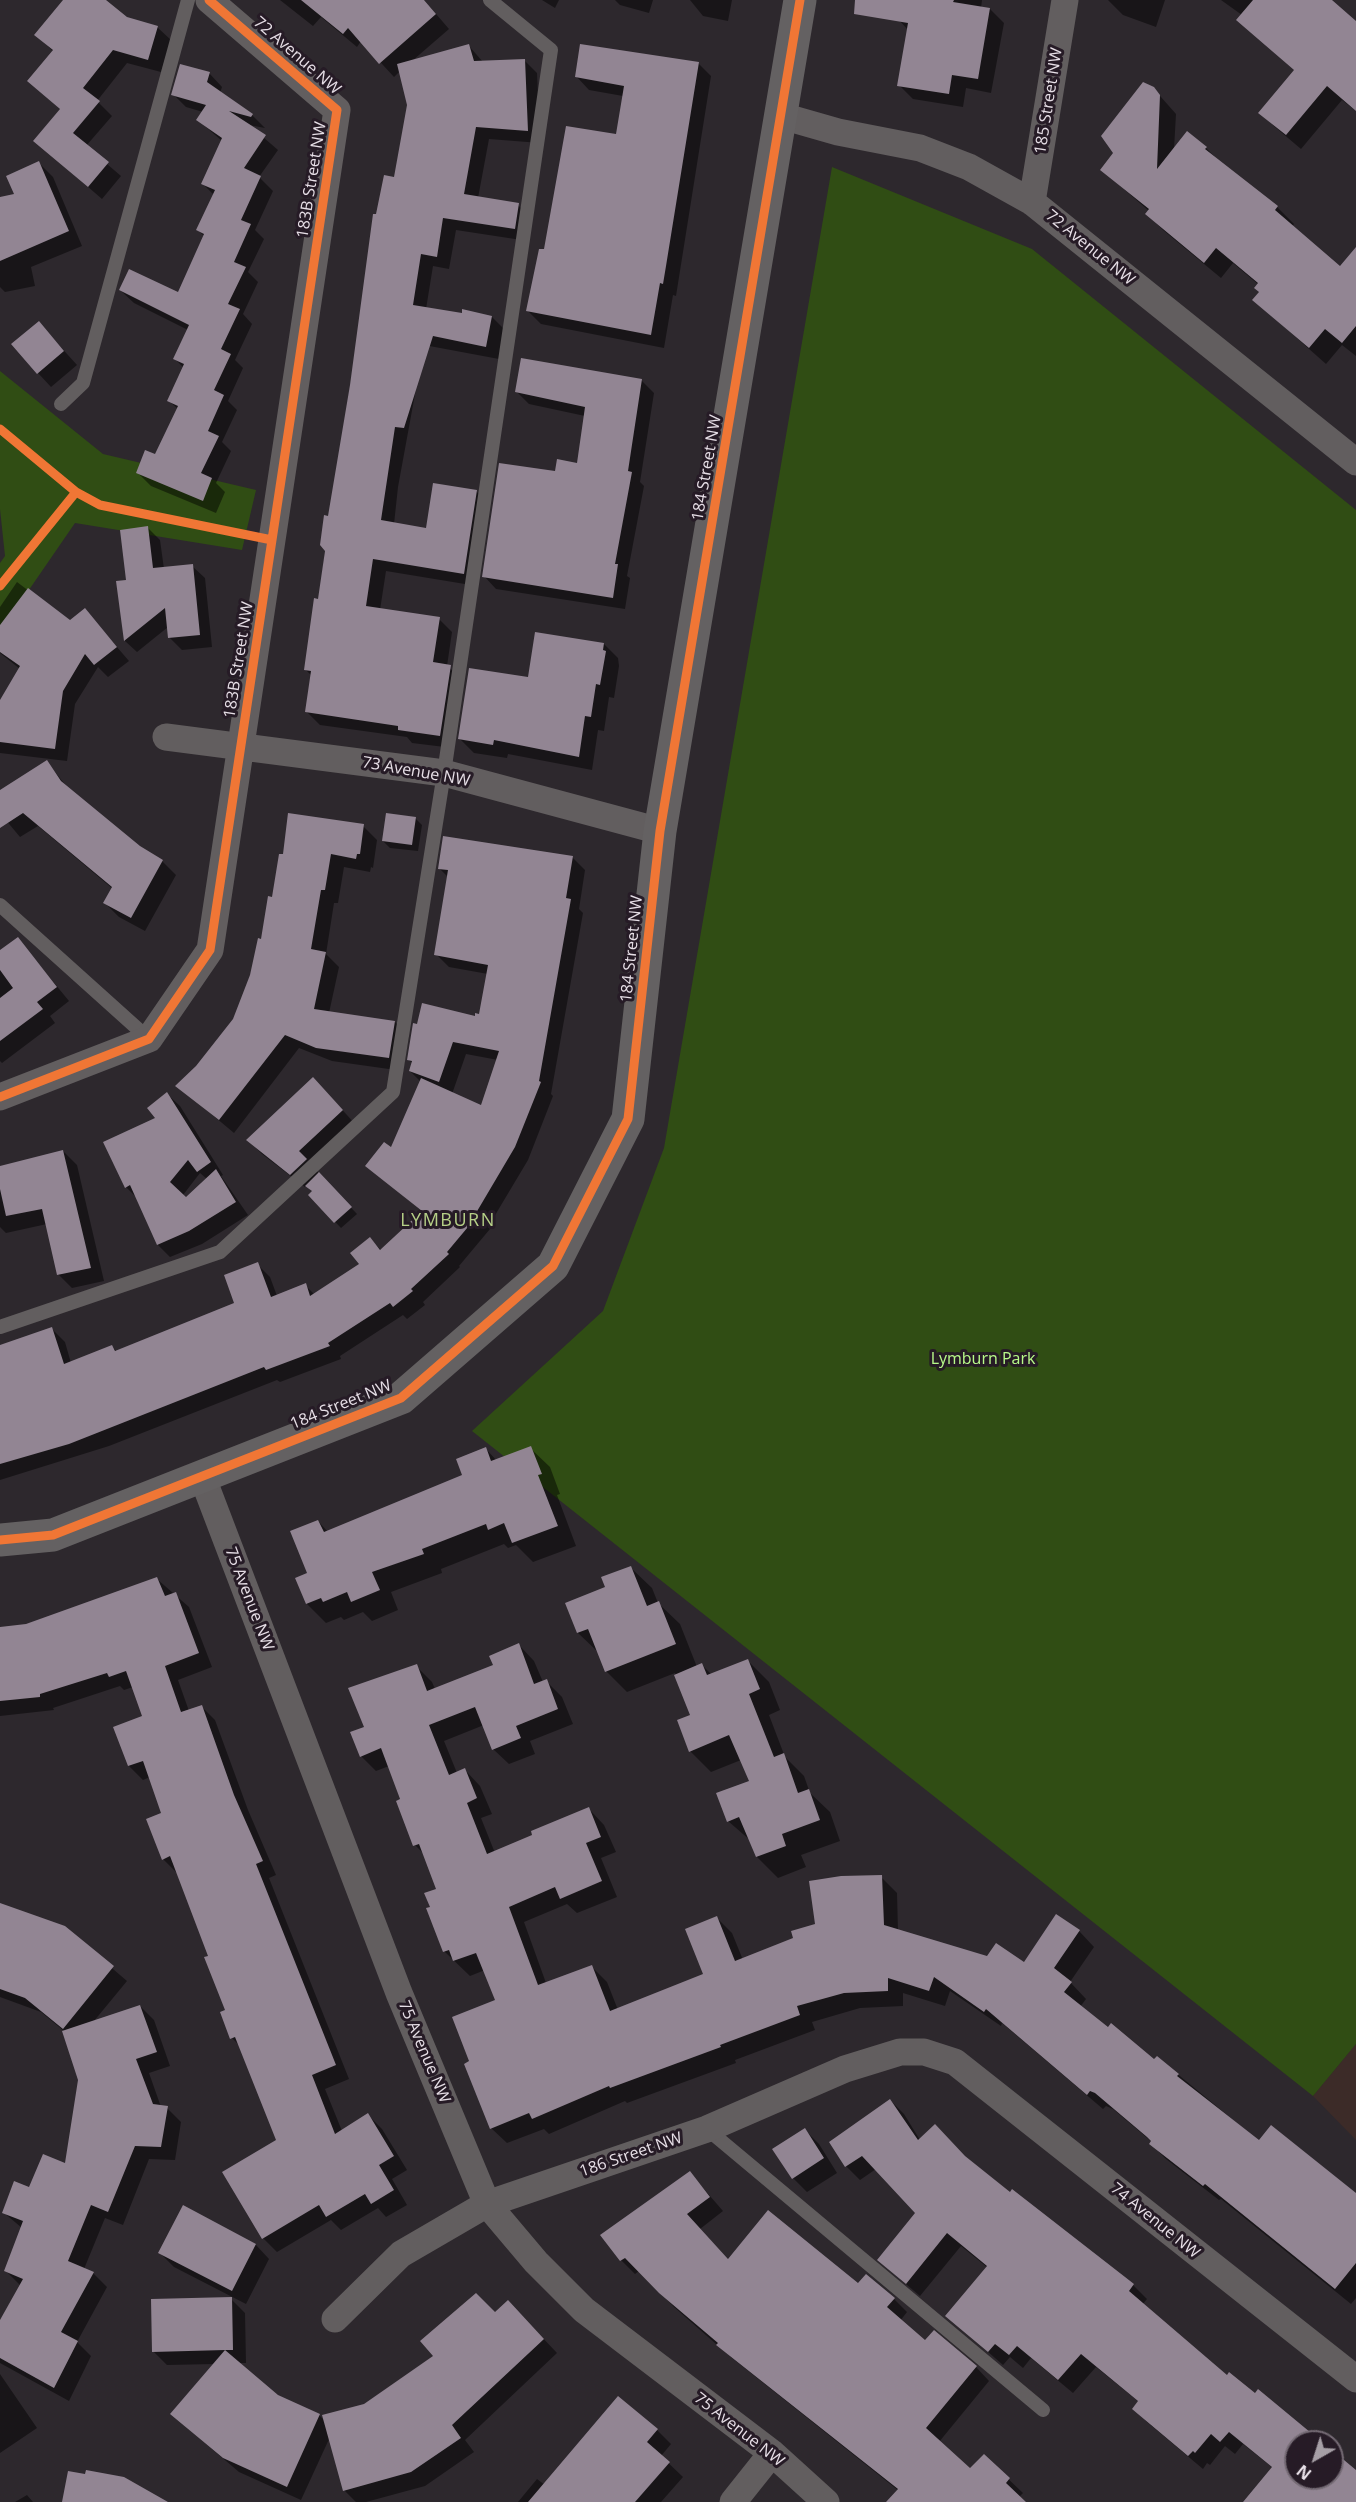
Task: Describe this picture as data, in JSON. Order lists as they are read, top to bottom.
{
  "streets": {
    "street": [
      "72 Avenue NW",
      "185 Street NW",
      "183B Street NW",
      "184 Street NW",
      "73 Avenue NW",
      "75 Avenue NW",
      "186 Street NW",
      "74 Avenue NW"
    ]
  },
  "crossings": [
    ["72 Avenue NW", "185 Street NW"],
    ["72 Avenue NW", "183B Street NW"],
    ["72 Avenue NW", "184 Street NW"],
    ["183B Street NW", "73 Avenue NW"],
    ["184 Street NW", "73 Avenue NW"],
    ["184 Street NW", "75 Avenue NW"],
    ["75 Avenue NW", "186 Street NW"],
    ["186 Street NW", "74 Avenue NW"]
  ],
  "districts": ["LYMBURN"],
  "parks": ["Lymburn Park"],
  "north": "bottom left"
}
